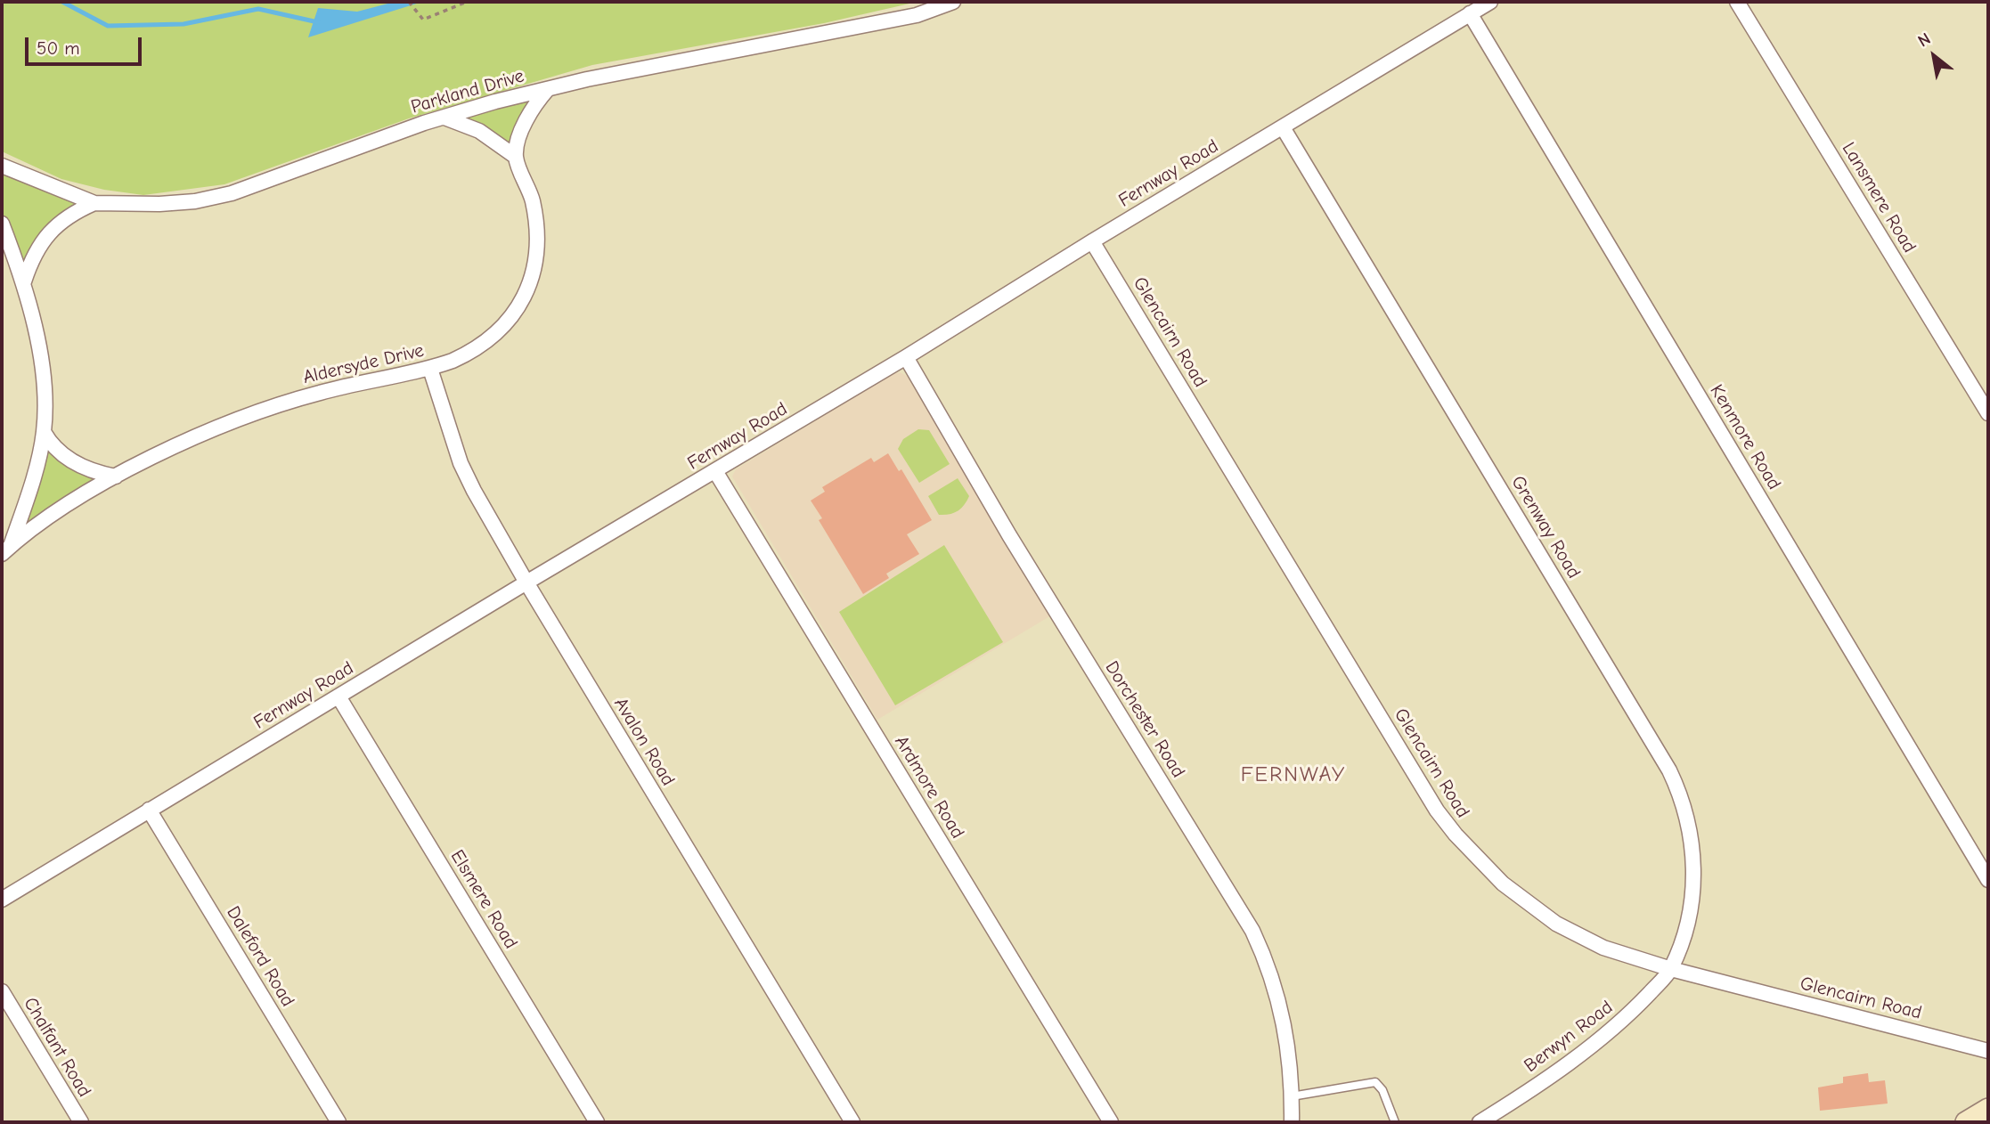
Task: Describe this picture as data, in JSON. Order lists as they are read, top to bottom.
{
  "streets": {
    "street": [
      "Parkland Drive",
      "Fernway Road",
      "Lansmere Road",
      "Glencairn Road",
      "Aldersyde Drive",
      "Kenmore Road",
      "Grenway Road",
      "Dorchester Road",
      "Avalon Road",
      "Ardmore Road",
      "Elsmere Road",
      "Daleford Road",
      "Berwyn Road",
      "Chalfant Road"
    ]
  },
  "crossings": [
    ["Fernway Road", "Glencairn Road"],
    ["Fernway Road", "Kenmore Road"],
    ["Fernway Road", "Grenway Road"],
    ["Fernway Road", "Dorchester Road"],
    ["Fernway Road", "Avalon Road"],
    ["Fernway Road", "Ardmore Road"],
    ["Fernway Road", "Elsmere Road"],
    ["Fernway Road", "Daleford Road"],
    ["Glencairn Road", "Grenway Road"],
    ["Glencairn Road", "Berwyn Road"],
    ["Aldersyde Drive", "Avalon Road"],
    ["Grenway Road", "Berwyn Road"]
  ],
  "districts": ["FERNWAY"],
  "scale_bar": "50 m",
  "north": "top left"
}
